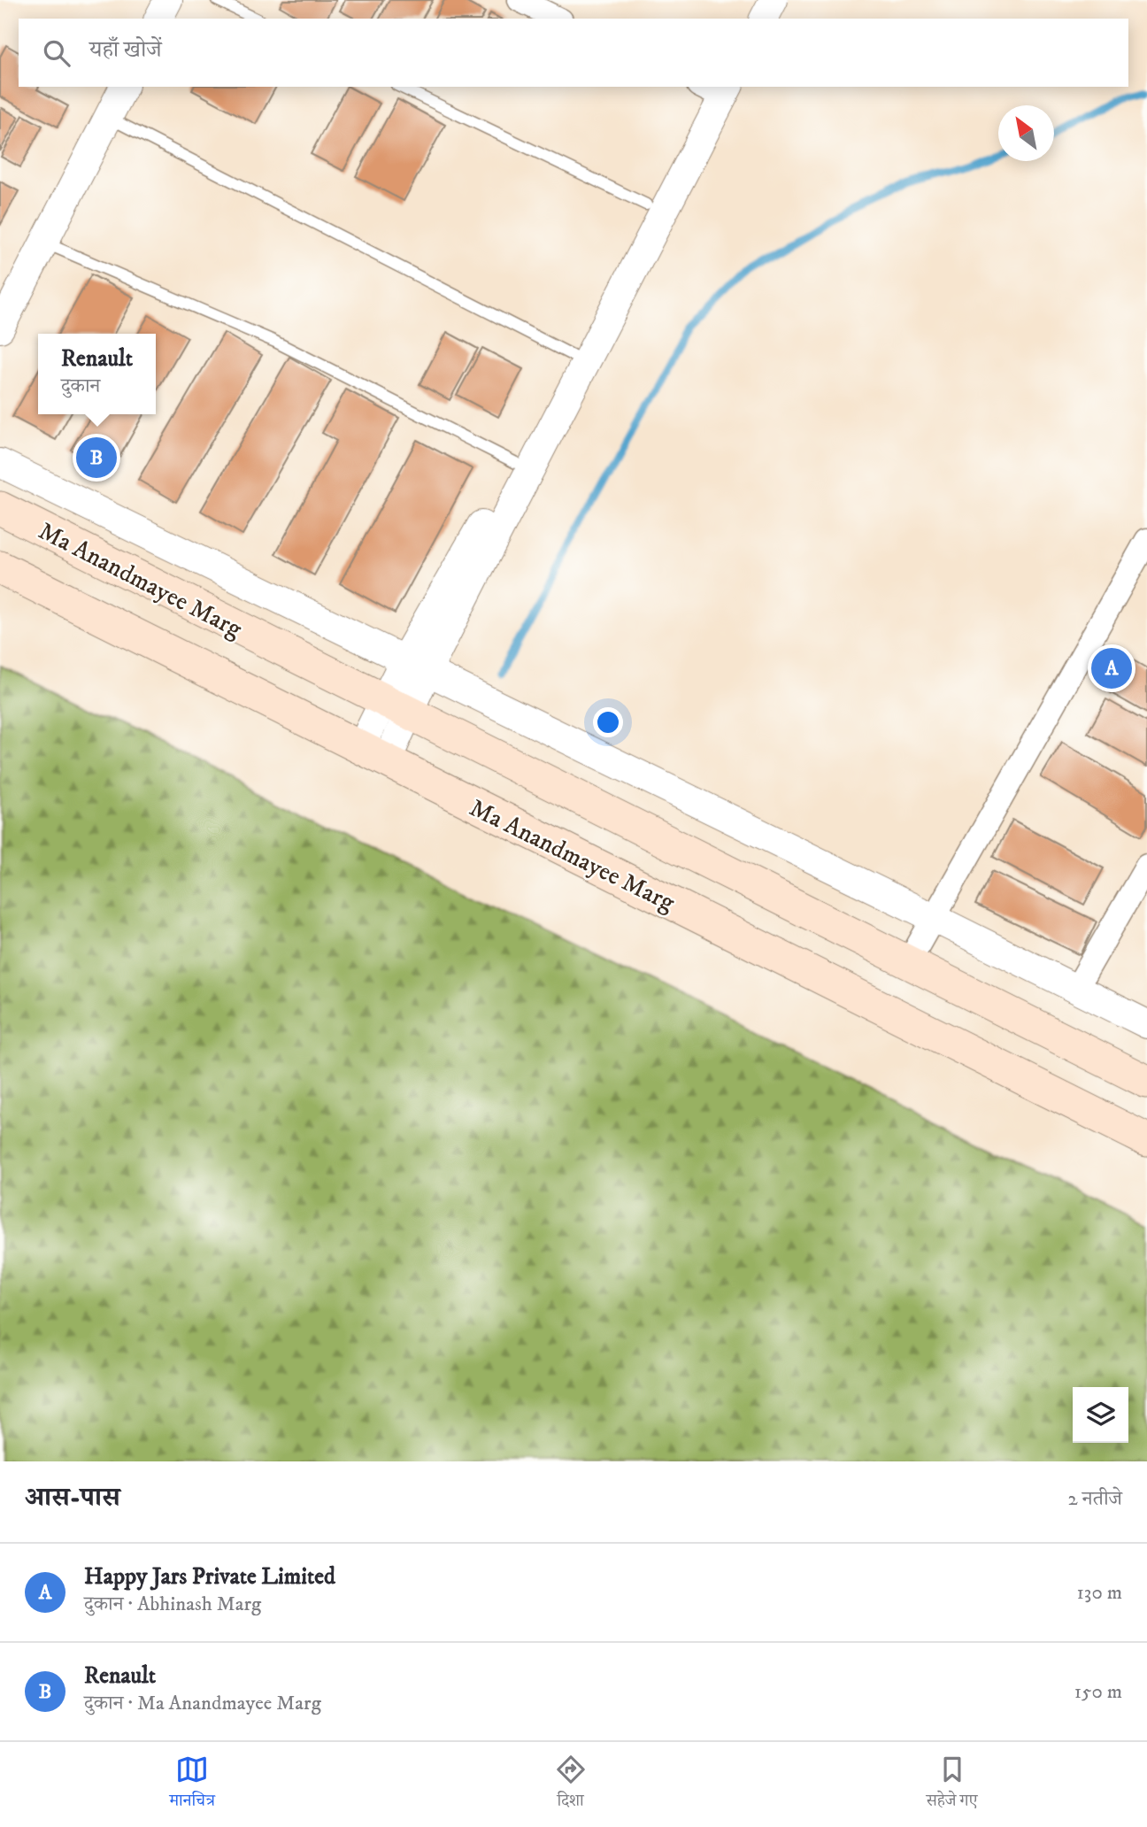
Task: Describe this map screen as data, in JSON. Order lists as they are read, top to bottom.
{
  "streets": {
    "main road": ["Ma Anandmayee Marg"]
  },
  "north": "top left",
  "page": {
    "search": "यहाँ खोजें",
    "popup": ["Renault", "दुकान"],
    "pins": ["B", "A"],
    "heading": ["आस-पास", "2 नतीजे"],
    "list": [
      {
        "mark": "A",
        "name": "Happy Jars Private Limited",
        "note": "दुकान · Abhinash Marg",
        "value": "130 m"
      },
      {
        "mark": "B",
        "name": "Renault",
        "note": "दुकान · Ma Anandmayee Marg",
        "value": "150 m"
      }
    ],
    "nav": ["मानचित्र", "दिशा", "सहेजे गए"]
  }
}
